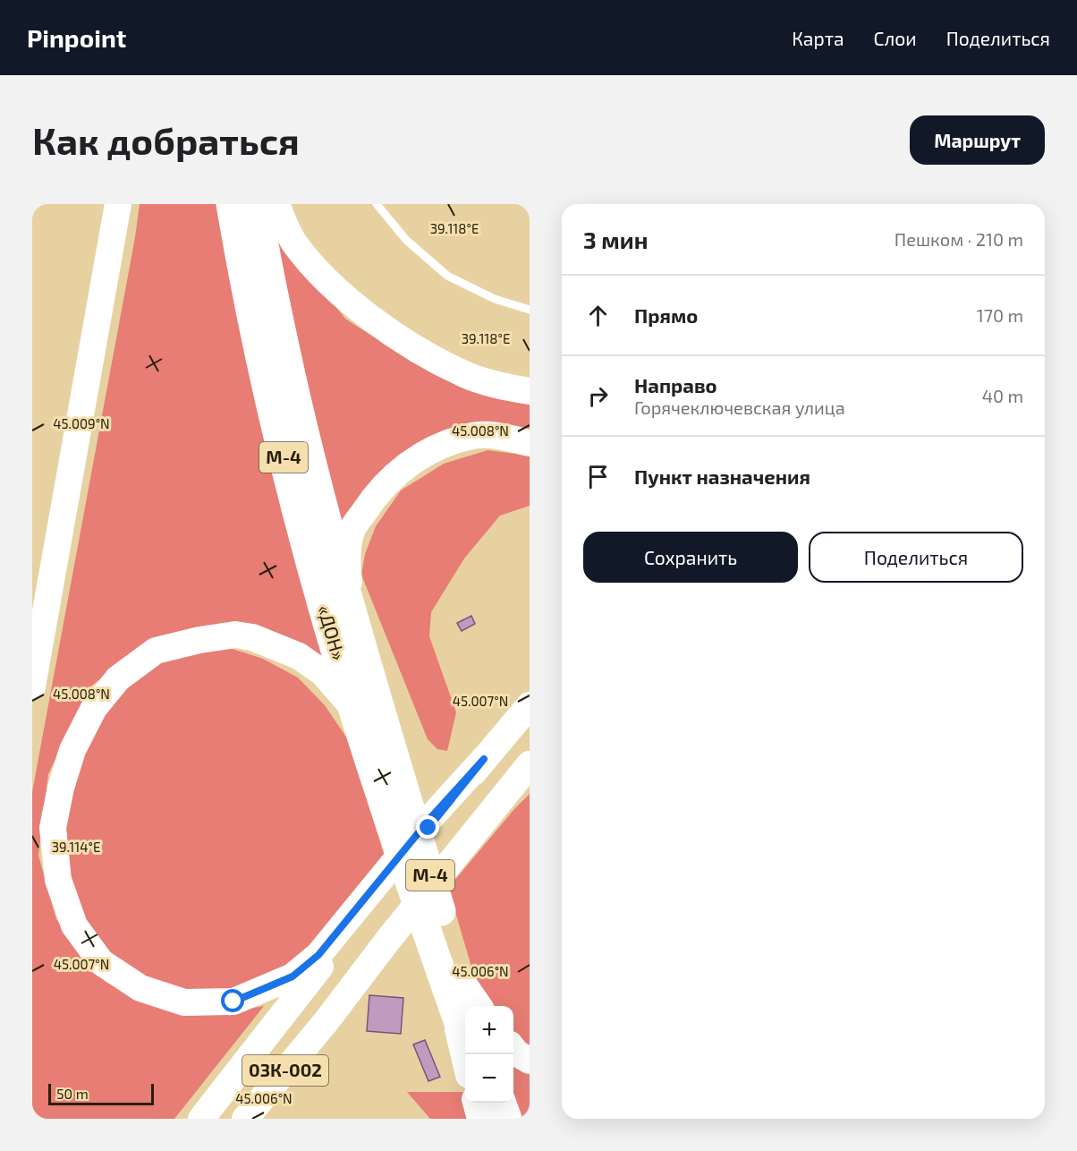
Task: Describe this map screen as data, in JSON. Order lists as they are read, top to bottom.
{
  "streets": {
    "highway": ["М-4", "«ДОН»"],
    "main road": ["03К-002"]
  },
  "scale_bar": "50 m",
  "page": {
    "header": "Pinpoint",
    "nav": ["Карта", "Слои", "Поделиться"],
    "buttons": [
      "Маршрут",
      ["Сохранить", "Поделиться"]
    ],
    "title": "Как добраться",
    "heading": ["3 мин", "Пешком · 210 m"],
    "list": [
      ["Прямо", "170 m"],
      ["Направо", "Горячеключевская улица", "40 m"],
      "Пункт назначения"
    ],
    "map_buttons": ["+", "−"],
    "scale": "50 m"
  },
  "coordinates": [
    "39.118°E",
    "45.009°N",
    "45.008°N",
    "45.007°N",
    "39.114°E",
    "45.006°N"
  ]
}
